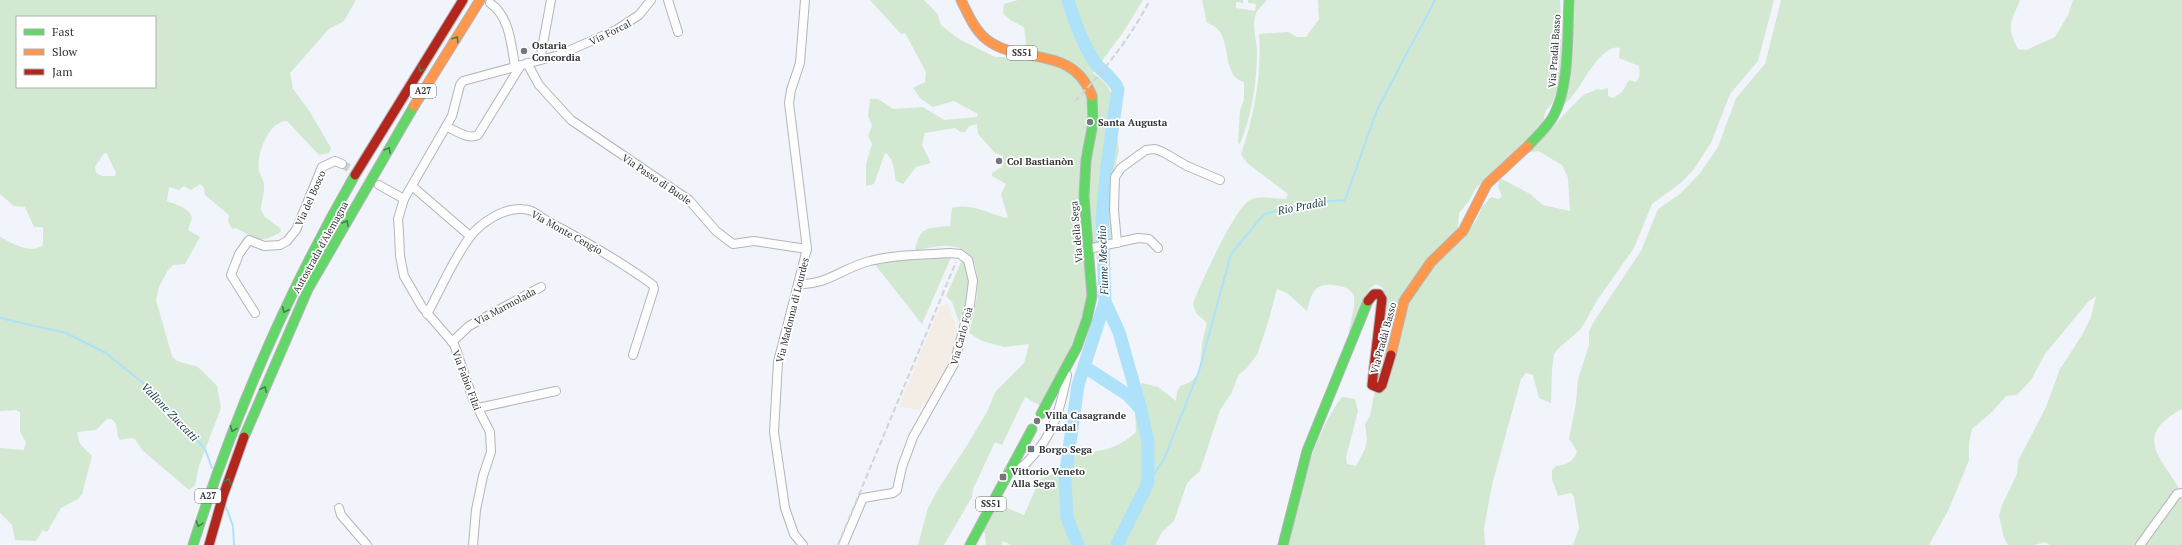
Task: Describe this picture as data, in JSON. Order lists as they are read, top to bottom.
{
  "streets": {
    "main road": [
      "Via Pradàl Basso",
      "SS51",
      "A27",
      "Via della Sega",
      "Autostrada d'Alemagna"
    ],
    "street": [
      "Via Forcal",
      "Via Passo di Buole",
      "Via del Bosco",
      "Via Monte Cengio",
      "Via Marmolada",
      "Via Madonna di Lourdes",
      "Via Carlo Foà",
      "Via Fabio Filzi"
    ]
  },
  "crossings": [
    ["Via Forcal", "Via Passo di Buole"],
    ["Via Forcal", "Via Fabio Filzi"],
    ["SS51", "Via della Sega"],
    ["Via Passo di Buole", "Via Madonna di Lourdes"],
    ["Via Passo di Buole", "Via Fabio Filzi"],
    ["Via Monte Cengio", "Via Fabio Filzi"],
    ["Via Marmolada", "Via Fabio Filzi"],
    ["Via Madonna di Lourdes", "Via Carlo Foà"]
  ],
  "water": ["Rio Pradàl", "Fiume Meschio", "Vallone Zuccatti"],
  "places": {
    "other": [
      "Ostaria Concordia",
      "Santa Augusta",
      "Col Bastianòn",
      "Villa Casagrande Pradal"
    ],
    "transit": ["Borgo Sega", "Vittorio Veneto Alla Sega"]
  },
  "legend": ["Fast", "Slow", "Jam"]
}
